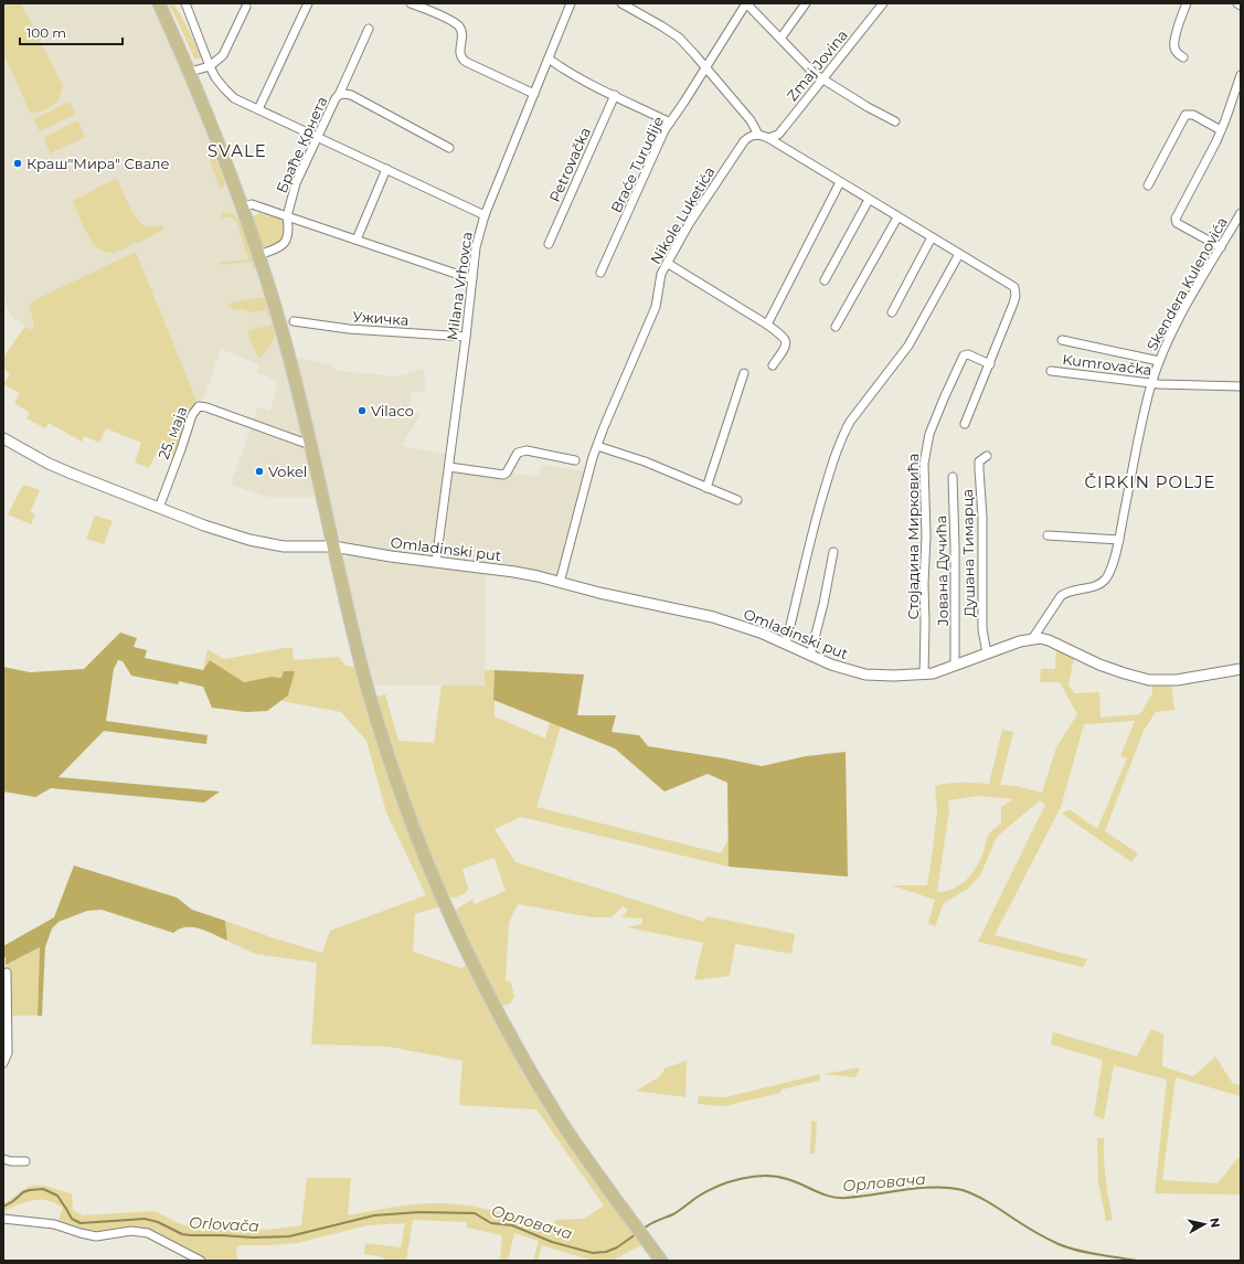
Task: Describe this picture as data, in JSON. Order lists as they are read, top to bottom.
{
  "streets": {
    "street": [
      "Zmaj Jovina",
      "Браће Крнета",
      "Petrovačka",
      "Braće Turudije",
      "Nikole Luketića",
      "Skendera Kulenovića",
      "Milana Vrhovca",
      "Ужичка",
      "Kumrovačka",
      "25. маја",
      "Стојадина Мирковића",
      "Omladinski put",
      "Душана Тимарца",
      "Јована Дучића"
    ]
  },
  "crossings": [
    ["Браће Крнета", "Milana Vrhovca"],
    ["Nikole Luketića", "Omladinski put"],
    ["Skendera Kulenovića", "Kumrovačka"],
    ["Skendera Kulenovića", "Omladinski put"],
    ["Milana Vrhovca", "Ужичка"],
    ["Milana Vrhovca", "Omladinski put"],
    ["Стојадина Мирковића", "Omladinski put"],
    ["Omladinski put", "Душана Тимарца"],
    ["Omladinski put", "Јована Дучића"]
  ],
  "districts": ["SVALE", "ČIRKIN POLJE"],
  "water": ["Орловача", "Orlovača"],
  "places": ["Краш\"Мира\" Свале", "Vilaco", "Vokel"],
  "scale_bar": "100 m",
  "north": "right"
}
